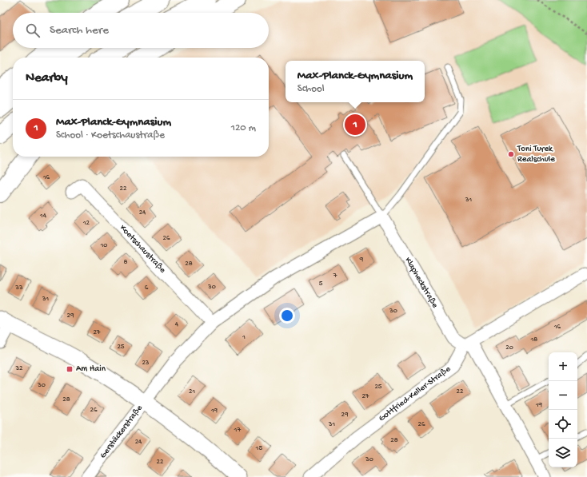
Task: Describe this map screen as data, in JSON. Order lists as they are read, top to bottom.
{
  "streets": {
    "street": [
      "Koetschaustraße",
      "Klapheckstraße",
      "Gottfried-Keller-Straße",
      "Gerstäckerstraße"
    ]
  },
  "crossings": [
    ["Klapheckstraße", "Gottfried-Keller-Straße"]
  ],
  "places": {
    "other": ["Toni Turek Realschule"],
    "transit": ["Am Hain"]
  },
  "house_numbers": [
    "16",
    "22",
    "31",
    "24",
    "14",
    "12",
    "26",
    "10",
    "9",
    "8",
    "28",
    "7",
    "5",
    "30",
    "33",
    "6",
    "31",
    "30",
    "29",
    "4",
    "16",
    "27",
    "1",
    "18",
    "25",
    "20",
    "23",
    "32",
    "30",
    "25",
    "21",
    "22",
    "27",
    "28",
    "19",
    "26",
    "19",
    "29",
    "31",
    "26",
    "17",
    "28",
    "24",
    "15",
    "30",
    "22"
  ],
  "page": {
    "search": "Search here",
    "heading": "Nearby",
    "popup": ["Max-Planck-Gymnasium", "School"],
    "list": [
      {
        "mark": "1",
        "name": "Max-Planck-Gymnasium",
        "note": "School · Koetschaustraße",
        "value": "120 m"
      }
    ],
    "pins": "1",
    "map_buttons": ["+", "−"]
  }
}
